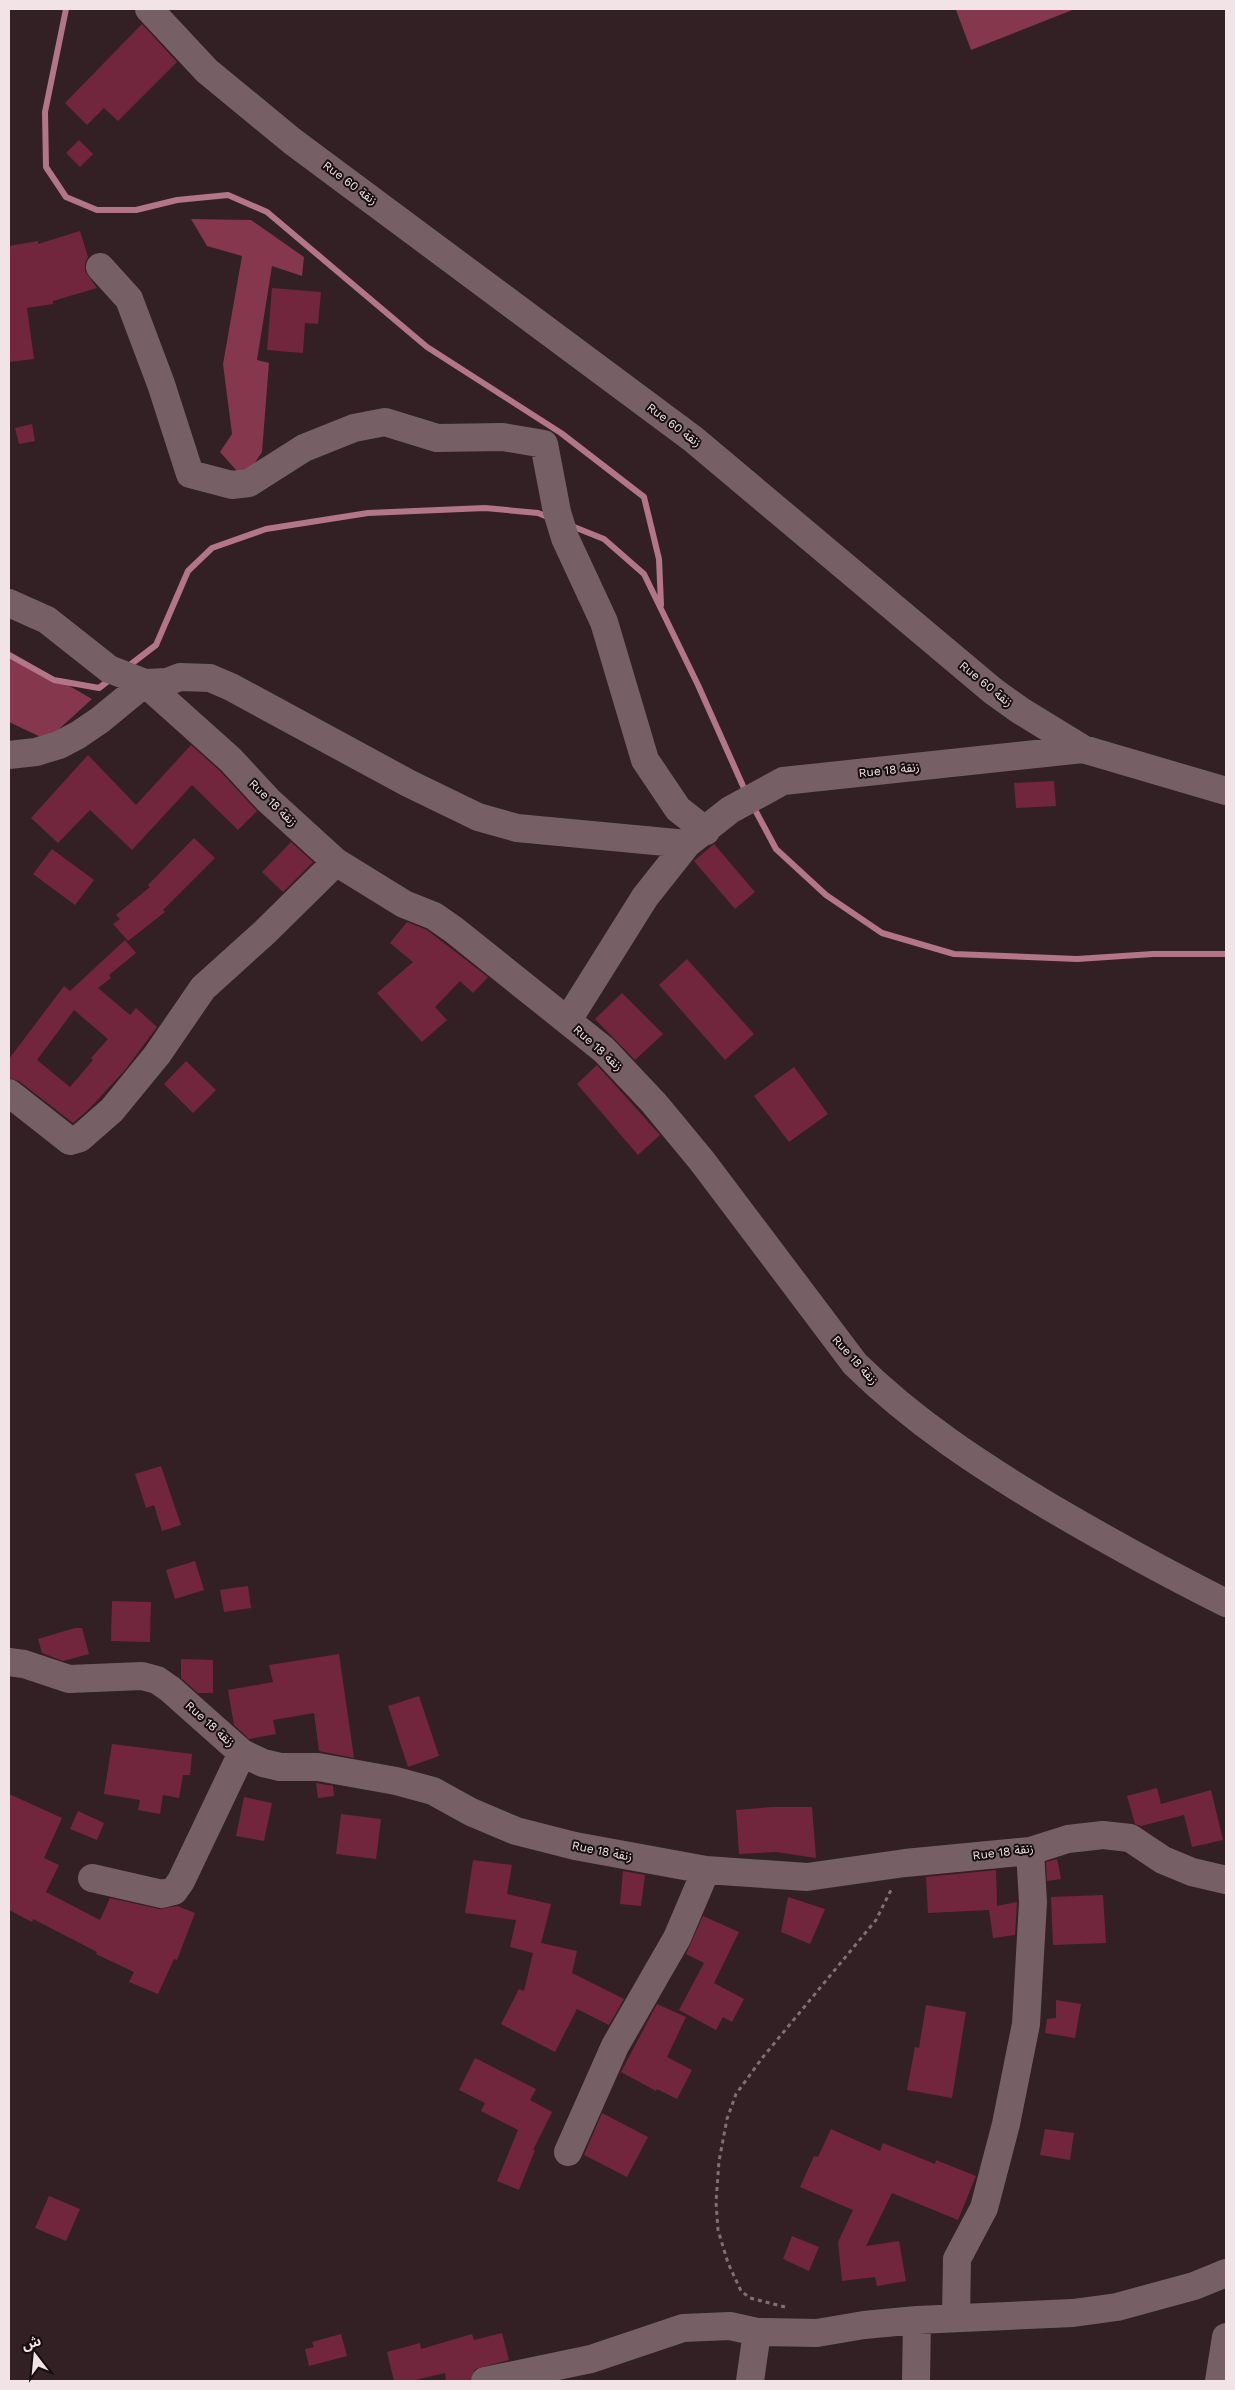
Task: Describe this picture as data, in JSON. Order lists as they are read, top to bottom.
{
  "streets": {
    "street": ["Rue 60 زنقة", "Rue 18 زنقة"]
  },
  "crossings": [
    ["Rue 60 زنقة", "Rue 18 زنقة"]
  ],
  "north": "top"
}
